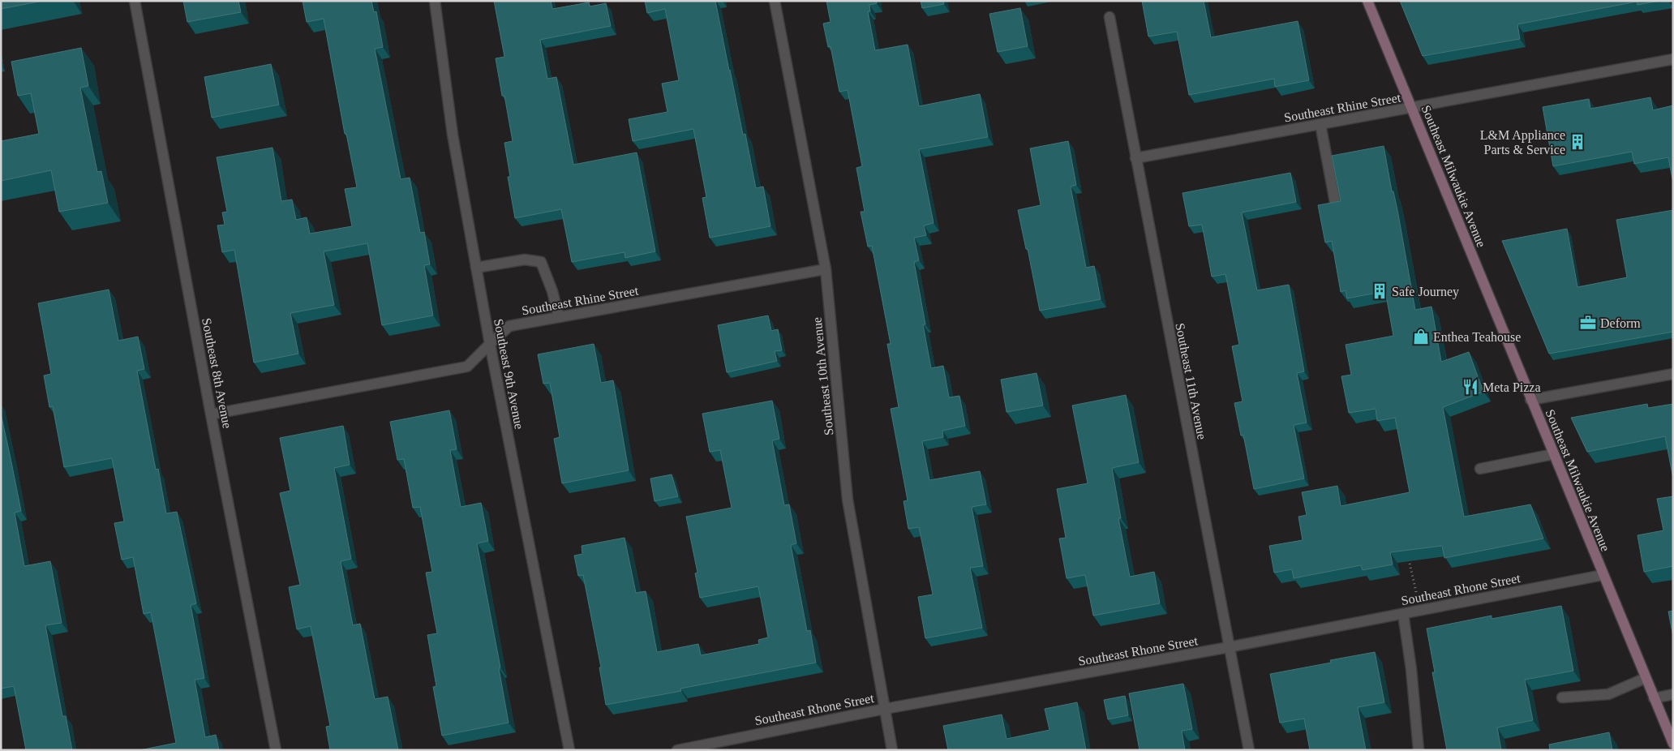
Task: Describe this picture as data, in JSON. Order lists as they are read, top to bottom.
{
  "streets": {
    "main road": ["Southeast Milwaukie Avenue"],
    "street": [
      "Southeast Rhine Street",
      "Southeast 8th Avenue",
      "Southeast 9th Avenue",
      "Southeast 10th Avenue",
      "Southeast 11th Avenue",
      "Southeast Rhone Street"
    ]
  },
  "crossings": [
    ["Southeast Rhine Street", "Southeast Milwaukie Avenue"],
    ["Southeast Rhine Street", "Southeast 8th Avenue"],
    ["Southeast Rhine Street", "Southeast 9th Avenue"],
    ["Southeast Rhine Street", "Southeast 10th Avenue"],
    ["Southeast Rhine Street", "Southeast 11th Avenue"],
    ["Southeast Milwaukie Avenue", "Southeast Rhone Street"],
    ["Southeast 10th Avenue", "Southeast Rhone Street"],
    ["Southeast 11th Avenue", "Southeast Rhone Street"]
  ],
  "places": {
    "building": ["L&M Appliance Parts & Service", "Safe Journey"],
    "office": ["Deform"],
    "shop": ["Enthea Teahouse"],
    "restaurant": ["Meta Pizza"]
  }
}
